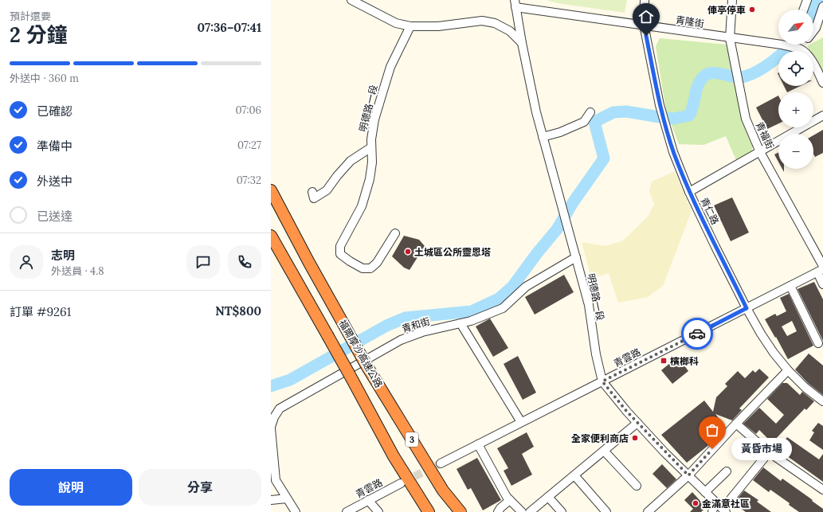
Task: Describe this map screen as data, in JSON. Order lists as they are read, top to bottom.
{
  "streets": {
    "highway": ["福爾摩沙高速公路", "3"],
    "street": [
      "青隆街",
      "明德路一段",
      "青福街",
      "青仁路",
      "青和街",
      "青雲路"
    ]
  },
  "crossings": [
    ["青隆街", "明德路一段"],
    ["青隆街", "青福街"],
    ["青隆街", "青仁路"],
    ["明德路一段", "青和街"],
    ["明德路一段", "青雲路"],
    ["青仁路", "青雲路"]
  ],
  "places": {
    "other": [
      "俥亭停車",
      "土城區公所靈恩塔",
      "全家便利商店",
      "黃昏市場",
      "金滿意社區"
    ],
    "transit": ["檳榔科"]
  },
  "north": "top right",
  "page": {
    "heading": ["2 分鐘", "預計還要", "07:36–07:41"],
    "panel": [
      "志明",
      "外送員 · 4.8",
      "訂單 #9261",
      "NT$800"
    ],
    "map_buttons": ["+", "−"],
    "bar": "外送中 · 360 m",
    "list": [
      ["已確認", "07:06"],
      ["準備中", "07:27"],
      ["外送中", "07:32"],
      "已送達"
    ],
    "bubble": "黃昏市場",
    "buttons": ["說明", "分享"]
  }
}
